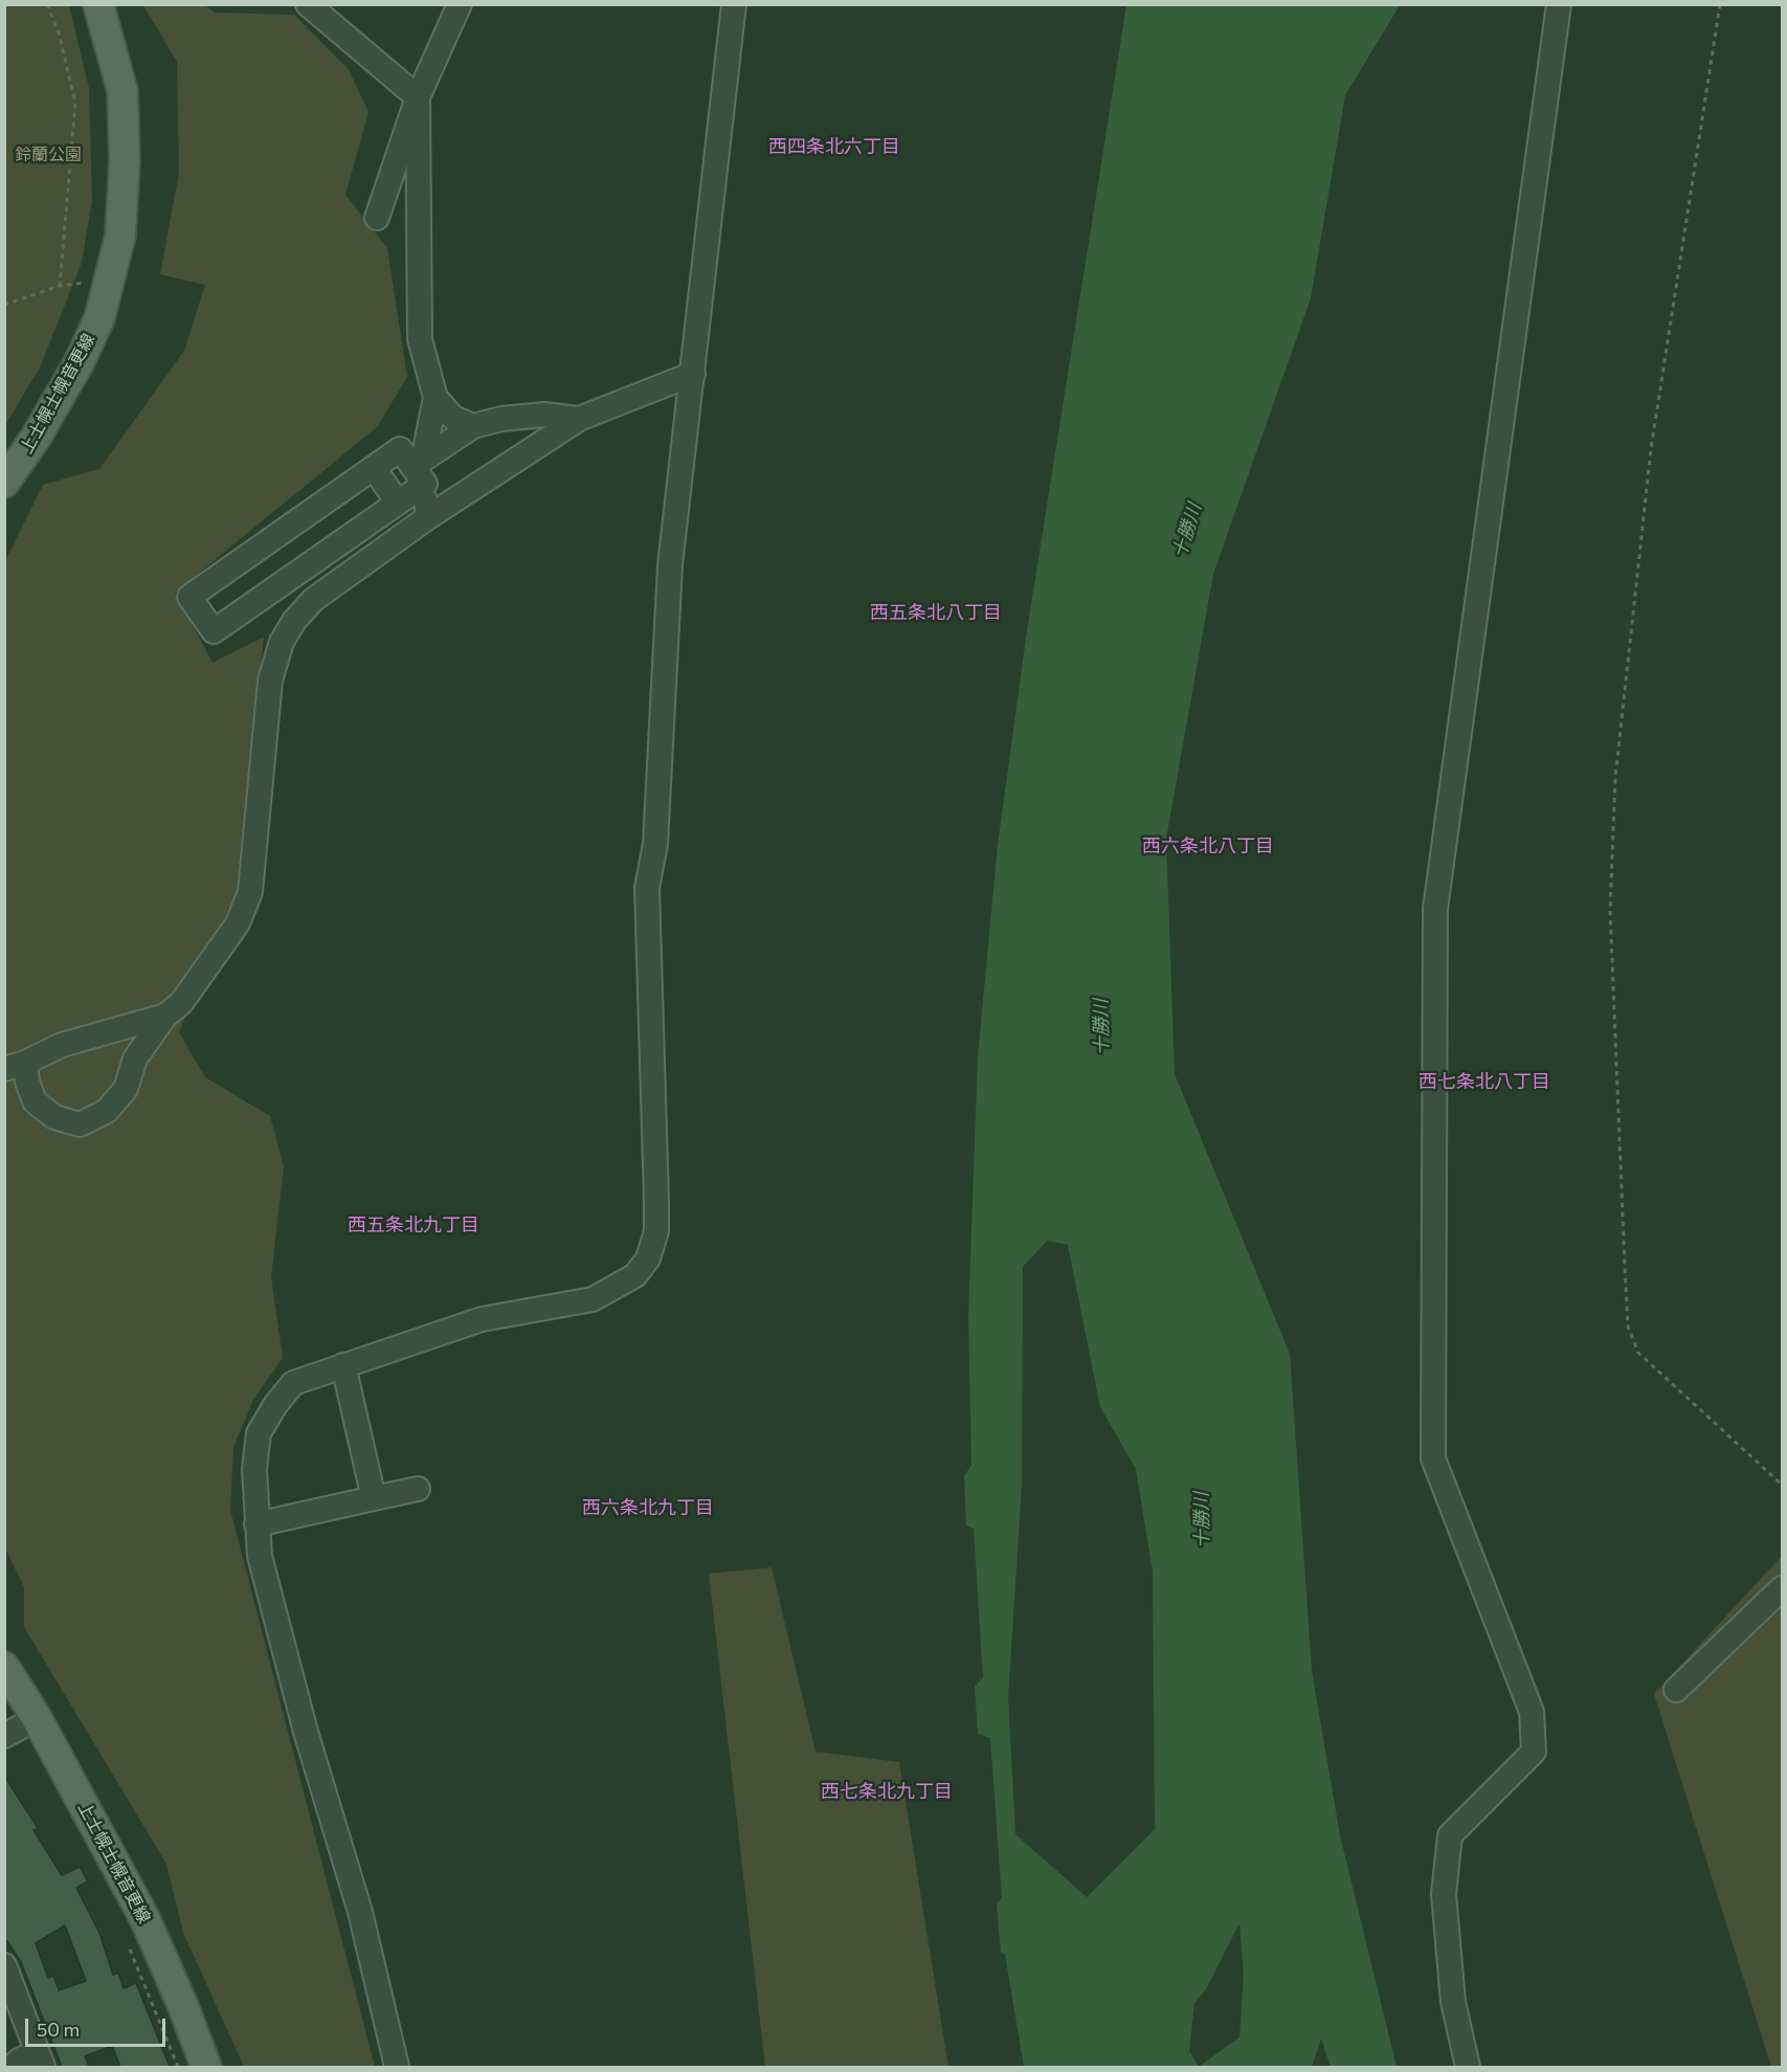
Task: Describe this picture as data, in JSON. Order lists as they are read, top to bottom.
{
  "streets": {
    "main road": ["上士幌士幌音更線"]
  },
  "districts": [
    "西四条北六丁目",
    "西五条北八丁目",
    "西六条北八丁目",
    "西七条北八丁目",
    "西五条北九丁目",
    "西六条北九丁目",
    "西七条北九丁目"
  ],
  "water": ["十勝川"],
  "parks": ["鈴蘭公園"],
  "scale_bar": "50 m"
}
